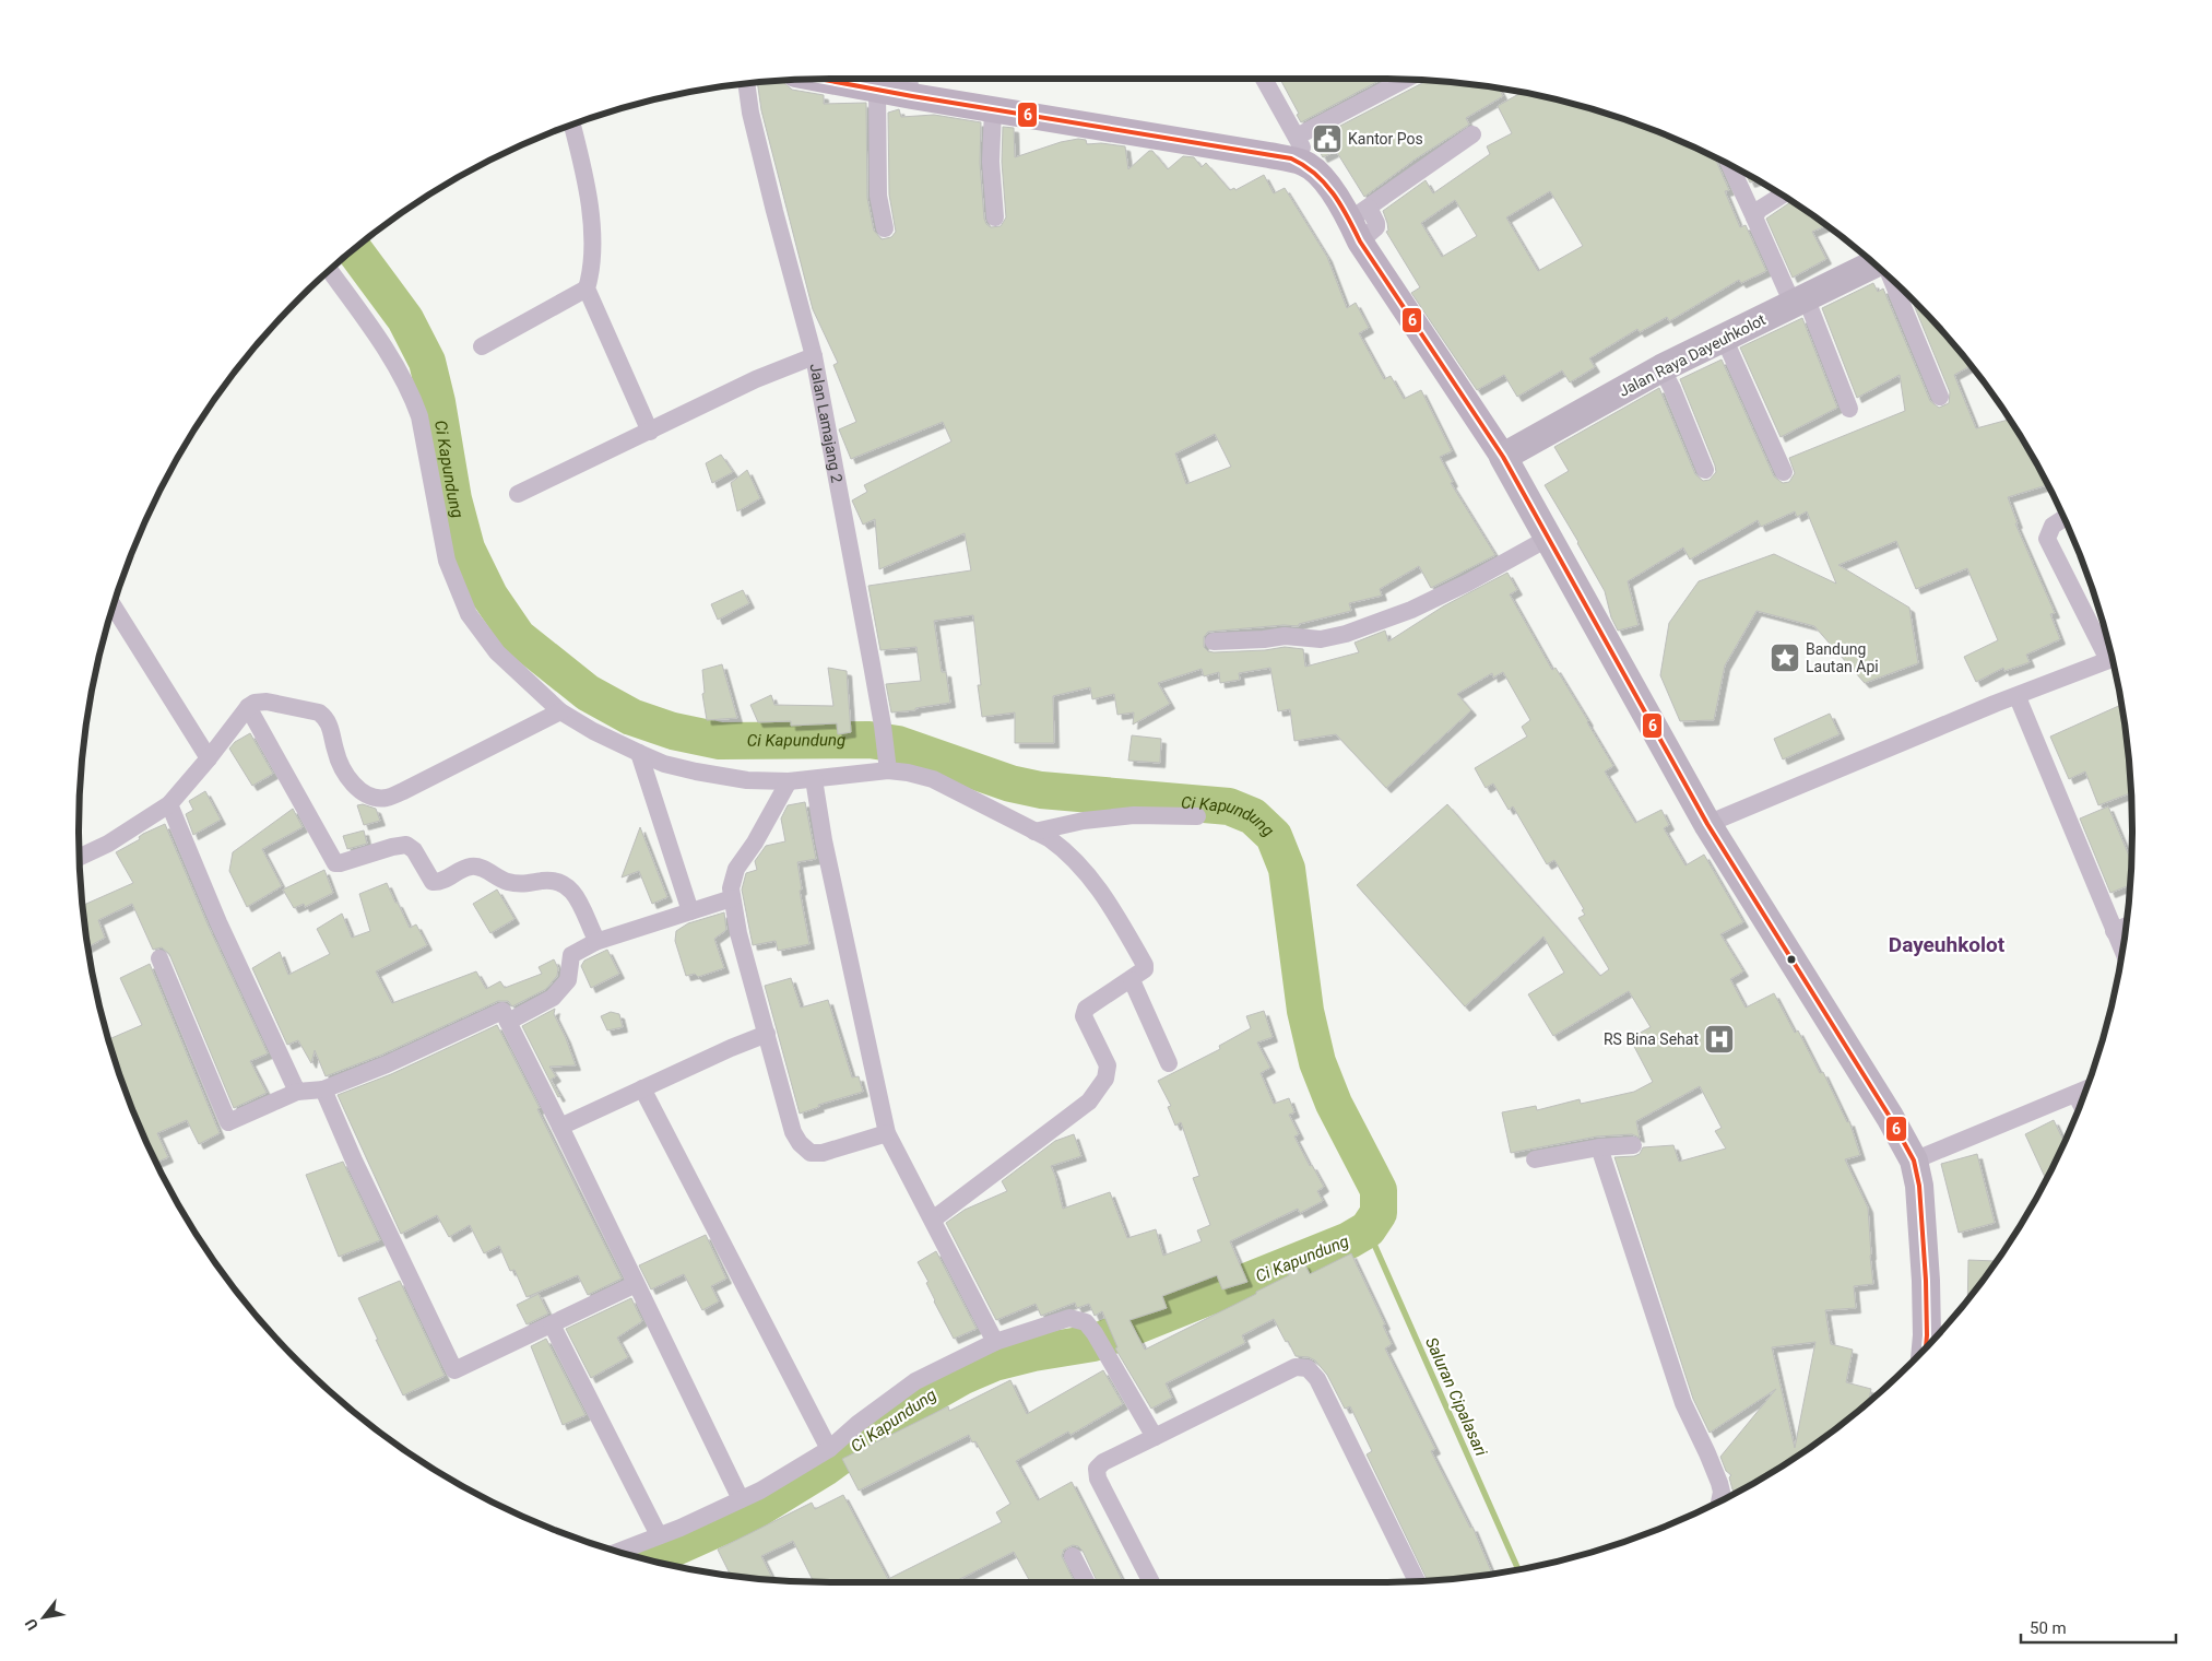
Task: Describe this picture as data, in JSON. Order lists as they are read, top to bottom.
{
  "streets": {
    "main road": ["Jalan Raya Dayeuhkolot"],
    "street": ["Jalan Lamajang 2"]
  },
  "districts": ["Dayeuhkolot"],
  "water": ["Ci Kapundung", "Saluran Cipalasari"],
  "places": {
    "public building": ["Kantor Pos"],
    "place": ["Bandung Lautan Api"],
    "hospital": ["RS Bina Sehat"]
  },
  "lines": ["transit line 6"],
  "scale_bar": "50 m",
  "north": "bottom left"
}
